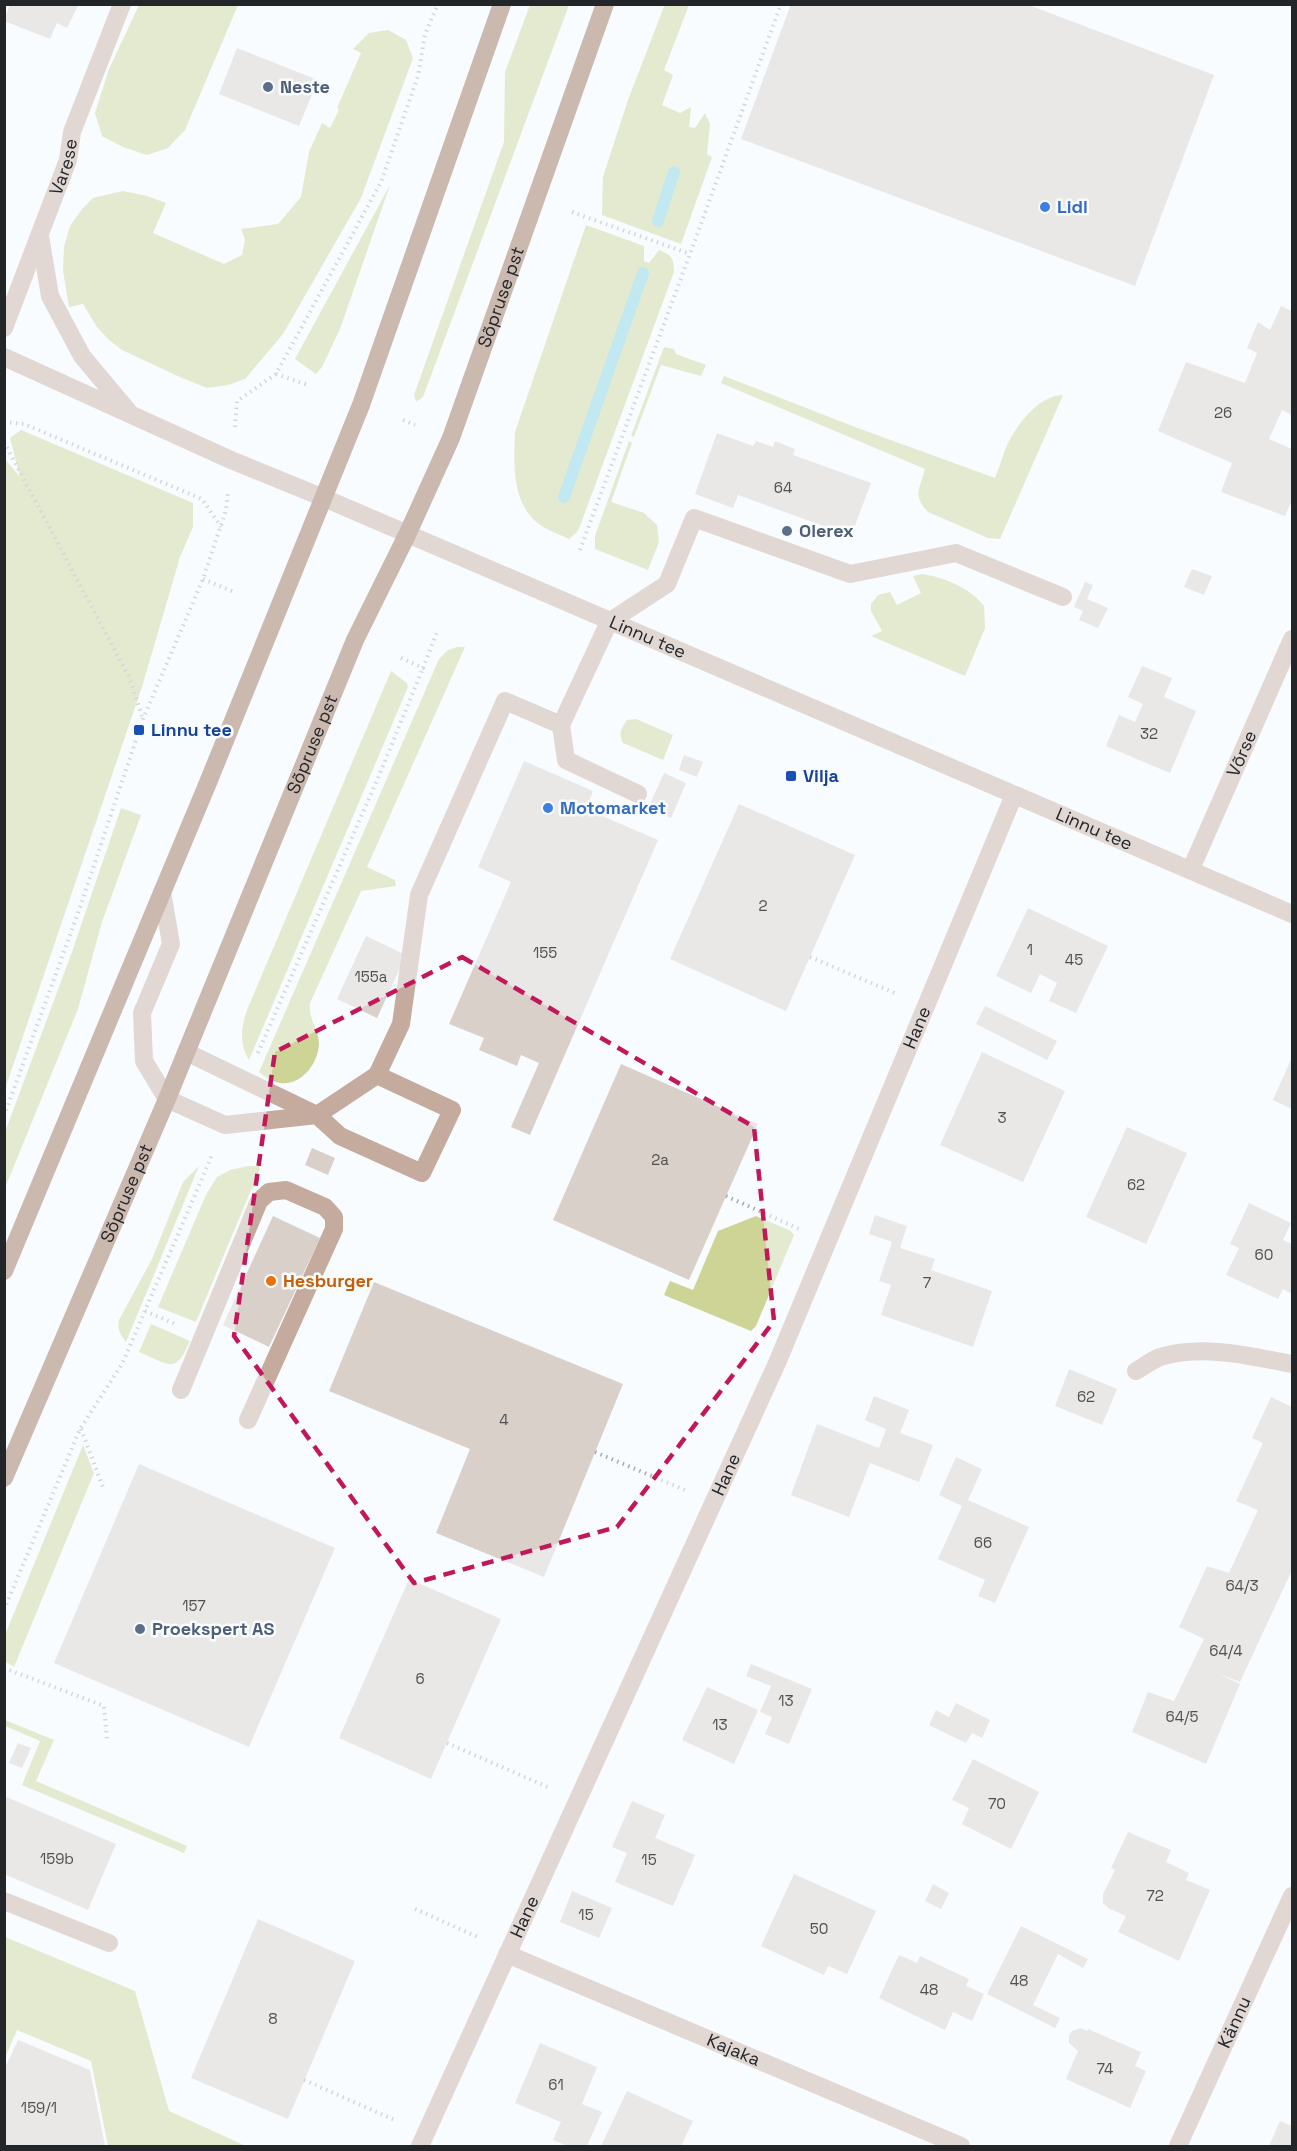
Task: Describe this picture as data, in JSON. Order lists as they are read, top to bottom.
{
  "streets": {
    "main road": ["Sõpruse pst"],
    "street": [
      "Varese",
      "Linnu tee",
      "Võrse",
      "Hane",
      "Kännu",
      "Kajaka"
    ]
  },
  "crossings": [
    ["Sõpruse pst", "Linnu tee"],
    ["Linnu tee", "Võrse"],
    ["Linnu tee", "Hane"],
    ["Hane", "Kajaka"]
  ],
  "places": {
    "other": [
      "Neste",
      "Lidl",
      "Olerex",
      "Motomarket",
      "Hesburger",
      "Proekspert AS"
    ],
    "transit": ["Linnu tee", "Vilja"]
  },
  "house_numbers": [
    "26",
    "64",
    "32",
    "2",
    "1",
    "155",
    "45",
    "155a",
    "3",
    "2a",
    "62",
    "60",
    "7",
    "62",
    "4",
    "66",
    "64/3",
    "157",
    "64/4",
    "6",
    "13",
    "64/5",
    "13",
    "70",
    "159b",
    "15",
    "72",
    "15",
    "50",
    "48",
    "48",
    "8",
    "74",
    "61",
    "159/1"
  ]
}
